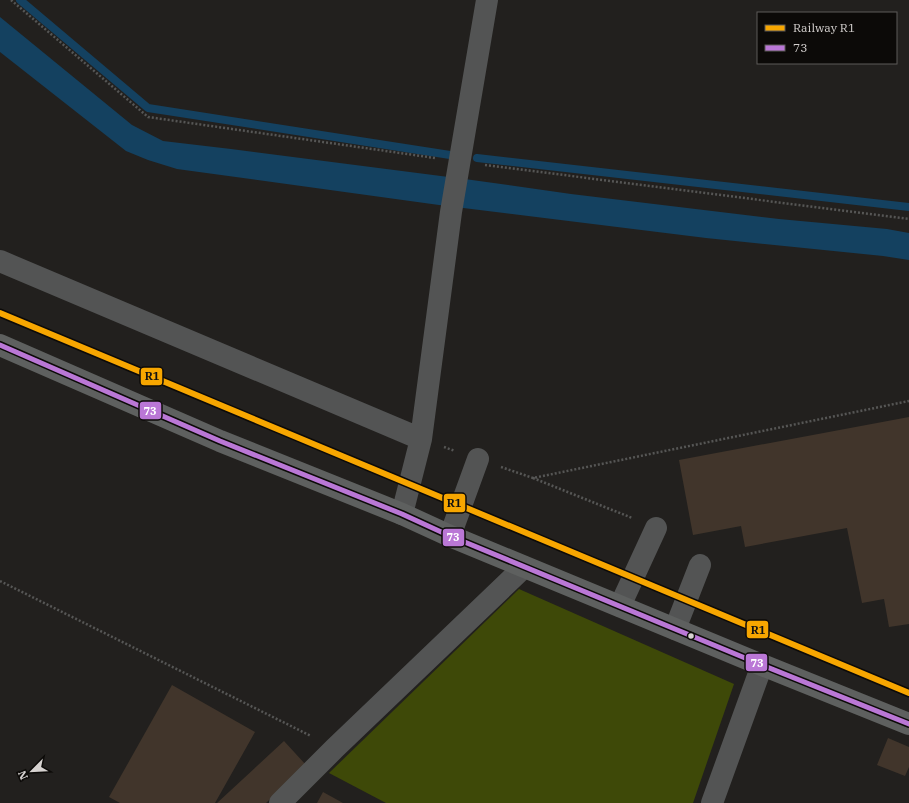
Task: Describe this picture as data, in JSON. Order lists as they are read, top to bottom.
{
  "lines": ["rail line R1", "transit line 73"],
  "legend": ["Railway R1", "73"],
  "north": "bottom left"
}
